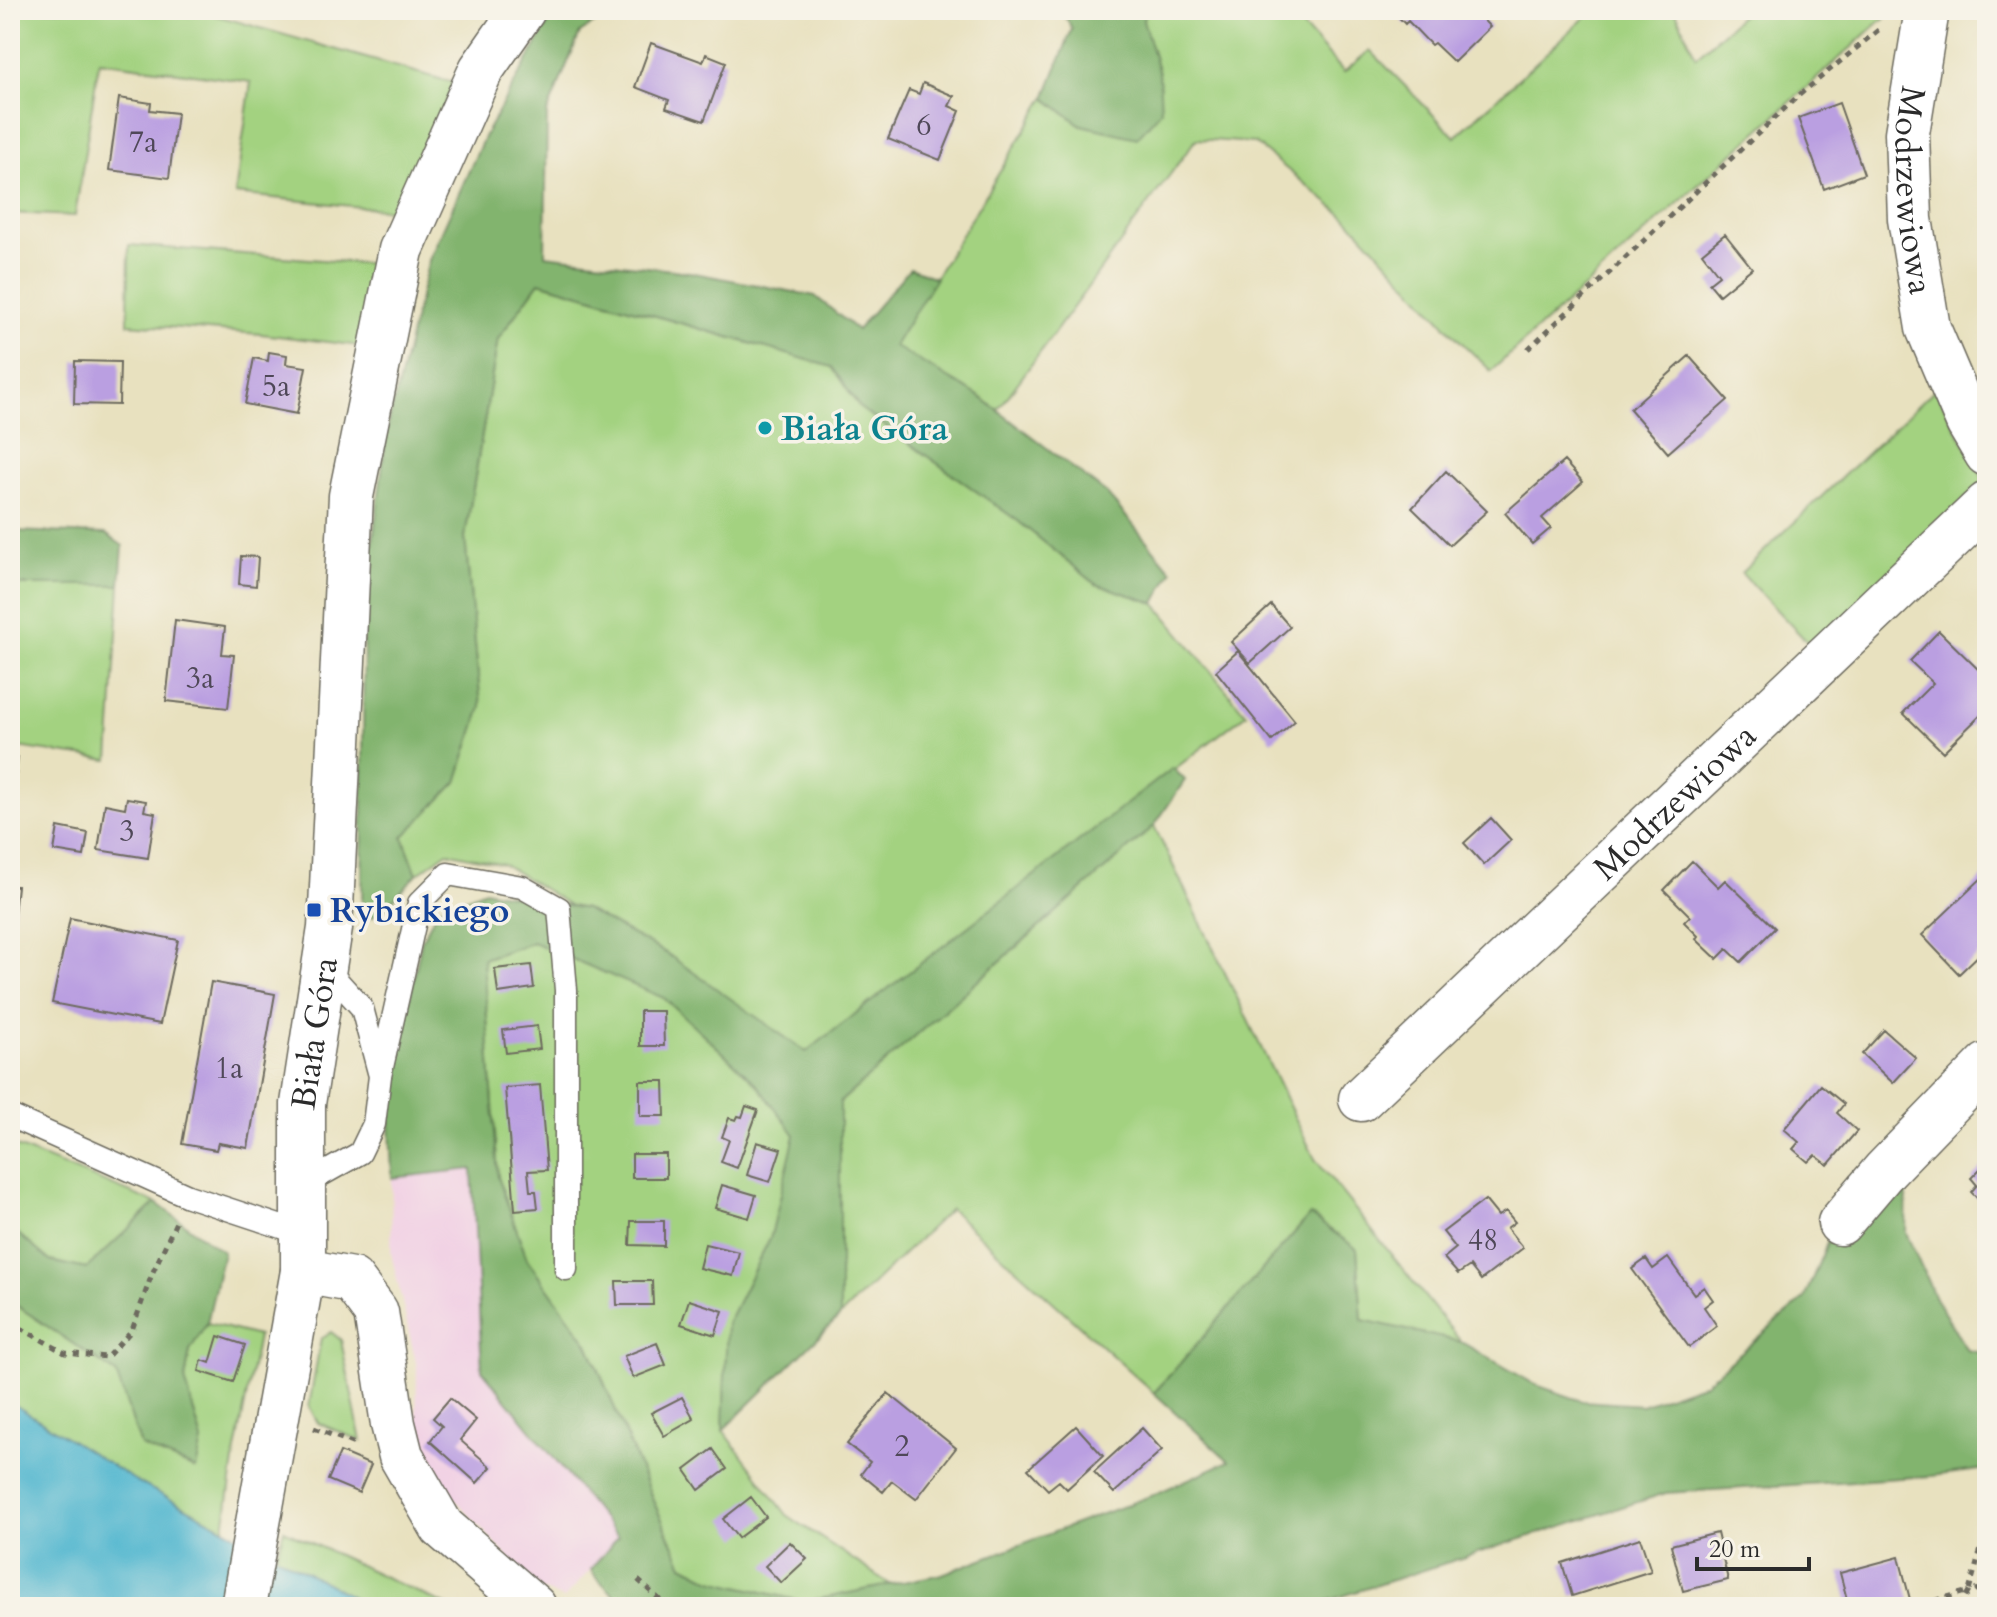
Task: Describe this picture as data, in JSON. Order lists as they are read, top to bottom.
{
  "streets": {
    "street": ["Modrzewiowa", "Biała Góra"]
  },
  "places": {
    "other": ["Biała Góra"],
    "transit": ["Rybickiego"]
  },
  "house_numbers": [
    "6",
    "7a",
    "5a",
    "3a",
    "3",
    "1a",
    "48",
    "2"
  ],
  "scale_bar": "20 m"
}
